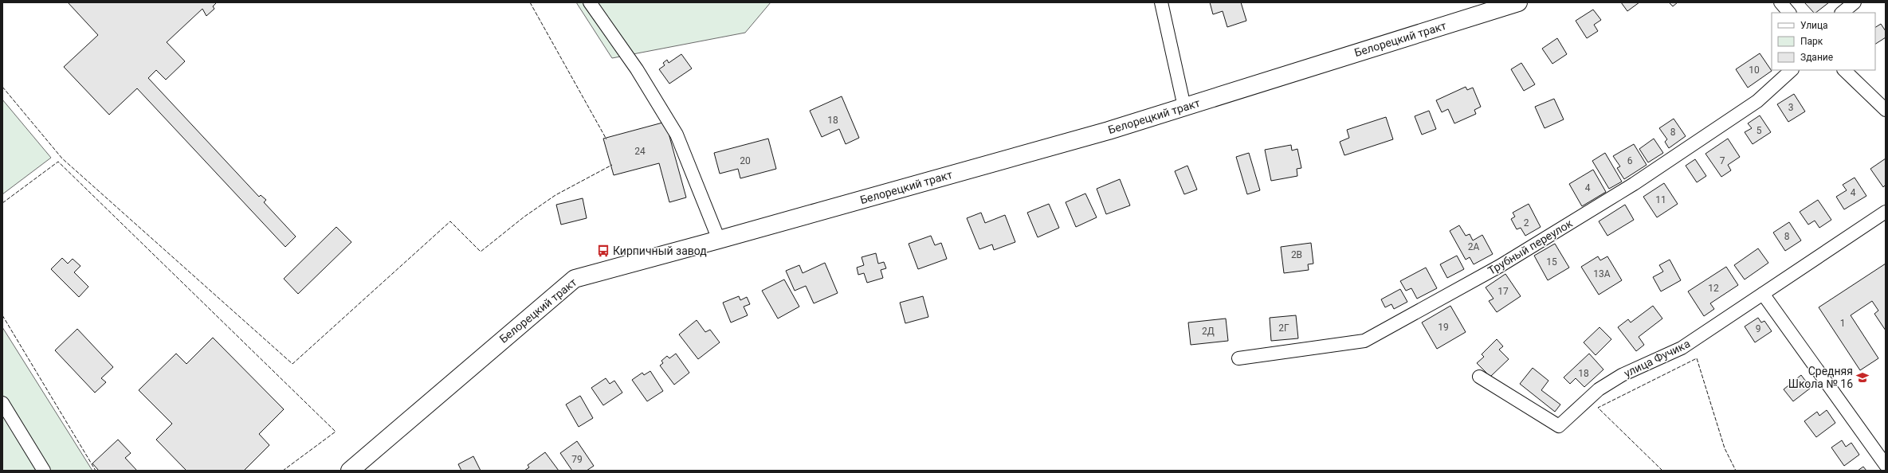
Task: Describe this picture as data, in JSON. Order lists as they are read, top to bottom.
{
  "streets": {
    "street": ["Белорецкий тракт", "Трубный переулок", "улица Фучика"]
  },
  "places": {
    "bus stop": ["Кирпичный завод"],
    "school or university": ["Средняя Школа № 16"]
  },
  "house_numbers": [
    "10",
    "3",
    "18",
    "5",
    "8",
    "24",
    "20",
    "6",
    "7",
    "4",
    "4",
    "11",
    "2",
    "8",
    "2А",
    "2В",
    "15",
    "13А",
    "12",
    "17",
    "1",
    "19",
    "2Г",
    "9",
    "2Д",
    "18",
    "79"
  ],
  "legend": ["Улица", "Парк", "Здание"]
}
